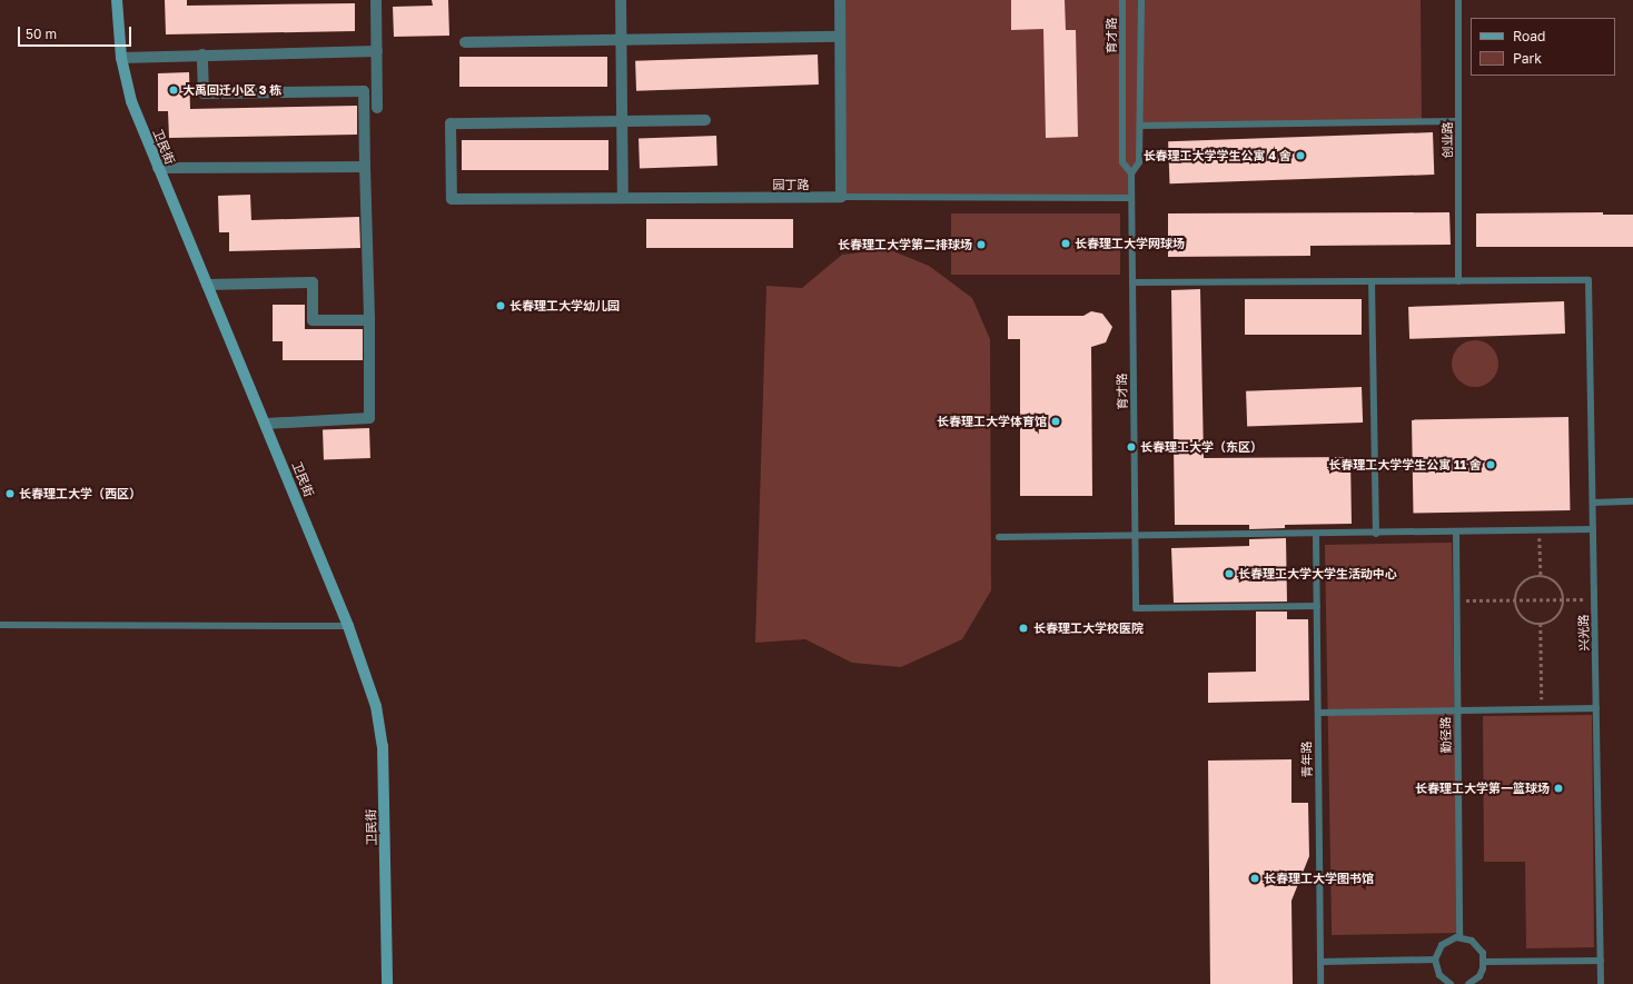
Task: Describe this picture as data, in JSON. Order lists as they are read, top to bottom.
{
  "streets": {
    "street": ["卫民街", "园丁路"],
    "lane": [
      "育才路",
      "创业路",
      "兴光路",
      "勤径路",
      "青年路"
    ]
  },
  "crossings": [
    ["育才路", "园丁路"],
    ["育才路", "青年路"],
    ["创业路", "兴光路"]
  ],
  "places": [
    "大禹回迁小区 3 栋",
    "长春理工大学学生公寓 4 舍",
    "长春理工大学网球场",
    "长春理工大学第二排球场",
    "长春理工大学幼儿园",
    "长春理工大学体育馆",
    "长春理工大学（东区）",
    "长春理工大学学生公寓 11 舍",
    "长春理工大学（西区）",
    "长春理工大学大学生活动中心",
    "长春理工大学校医院",
    "长春理工大学第一篮球场",
    "长春理工大学图书馆"
  ],
  "legend": ["Road", "Park"],
  "scale_bar": "50 m"
}
